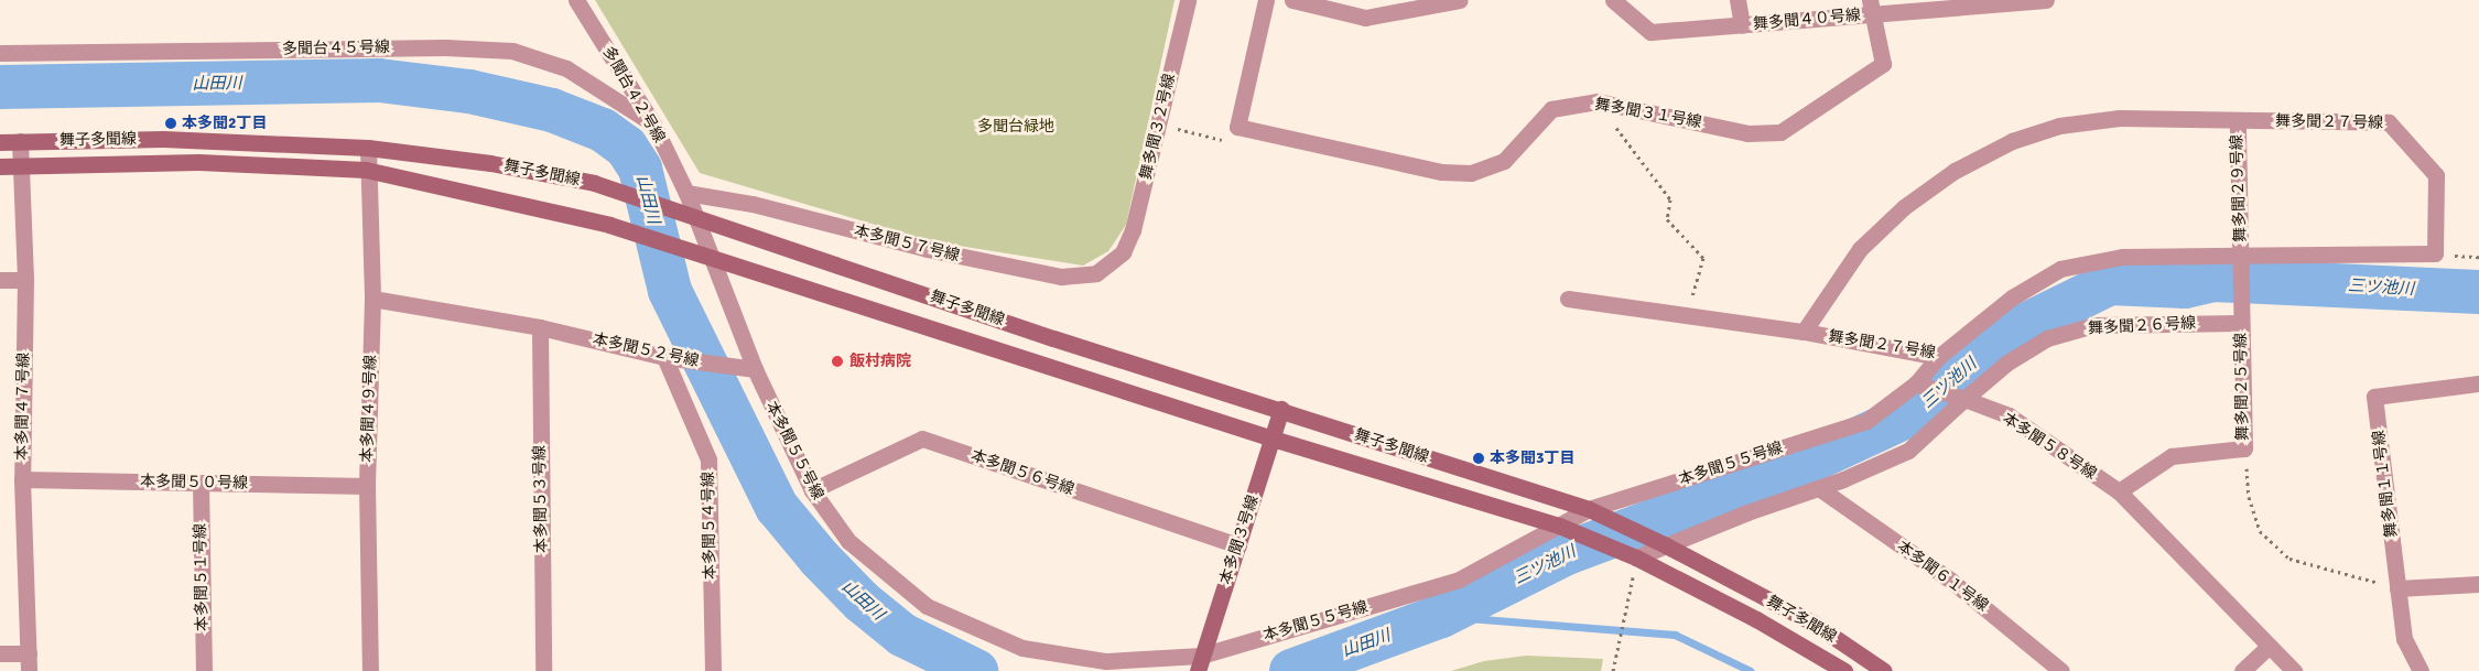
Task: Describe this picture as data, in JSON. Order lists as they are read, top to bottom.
{
  "streets": {
    "street": [
      "舞多聞４０号線",
      "多聞台４５号線",
      "多聞台４２号線",
      "舞多聞３１号線",
      "舞多聞２７号線",
      "舞多聞３２号線",
      "舞子多聞線",
      "舞多聞２９号線",
      "本多聞５７号線",
      "舞多聞２６号線",
      "本多聞５２号線",
      "舞多聞２５号線",
      "本多聞４７号線",
      "本多聞４９号線",
      "本多聞５８号線",
      "本多聞５５号線",
      "本多聞５６号線",
      "本多聞５０号線",
      "舞多聞１１号線",
      "本多聞５３号線",
      "本多聞５４号線",
      "本多聞３号線",
      "本多聞６１号線",
      "本多聞５１号線"
    ]
  },
  "crossings": [
    ["舞多聞４０号線", "舞多聞３１号線"],
    ["多聞台４５号線", "多聞台４２号線"],
    ["多聞台４２号線", "舞子多聞線"],
    ["多聞台４２号線", "本多聞５７号線"],
    ["舞多聞２７号線", "舞多聞２９号線"],
    ["舞多聞２７号線", "舞多聞２５号線"],
    ["舞多聞２７号線", "本多聞５５号線"],
    ["舞多聞３２号線", "本多聞５７号線"],
    ["舞子多聞線", "本多聞４７号線"],
    ["舞子多聞線", "本多聞４９号線"],
    ["舞子多聞線", "本多聞５５号線"],
    ["舞子多聞線", "本多聞３号線"],
    ["舞多聞２９号線", "舞多聞２５号線"],
    ["舞多聞２６号線", "舞多聞２５号線"],
    ["舞多聞２６号線", "本多聞５８号線"],
    ["本多聞５２号線", "本多聞４９号線"],
    ["本多聞５２号線", "本多聞５５号線"],
    ["本多聞５２号線", "本多聞５３号線"],
    ["本多聞５２号線", "本多聞５４号線"],
    ["舞多聞２５号線", "本多聞５８号線"],
    ["本多聞４７号線", "本多聞５０号線"],
    ["本多聞４９号線", "本多聞５０号線"],
    ["本多聞５５号線", "本多聞５６号線"],
    ["本多聞５５号線", "本多聞３号線"],
    ["本多聞５６号線", "本多聞３号線"],
    ["本多聞５０号線", "本多聞５１号線"]
  ],
  "water": ["山田川", "三ツ池川"],
  "parks": ["多聞台緑地"],
  "places": ["本多聞2丁目", "飯村病院", "本多聞3丁目"]
}
